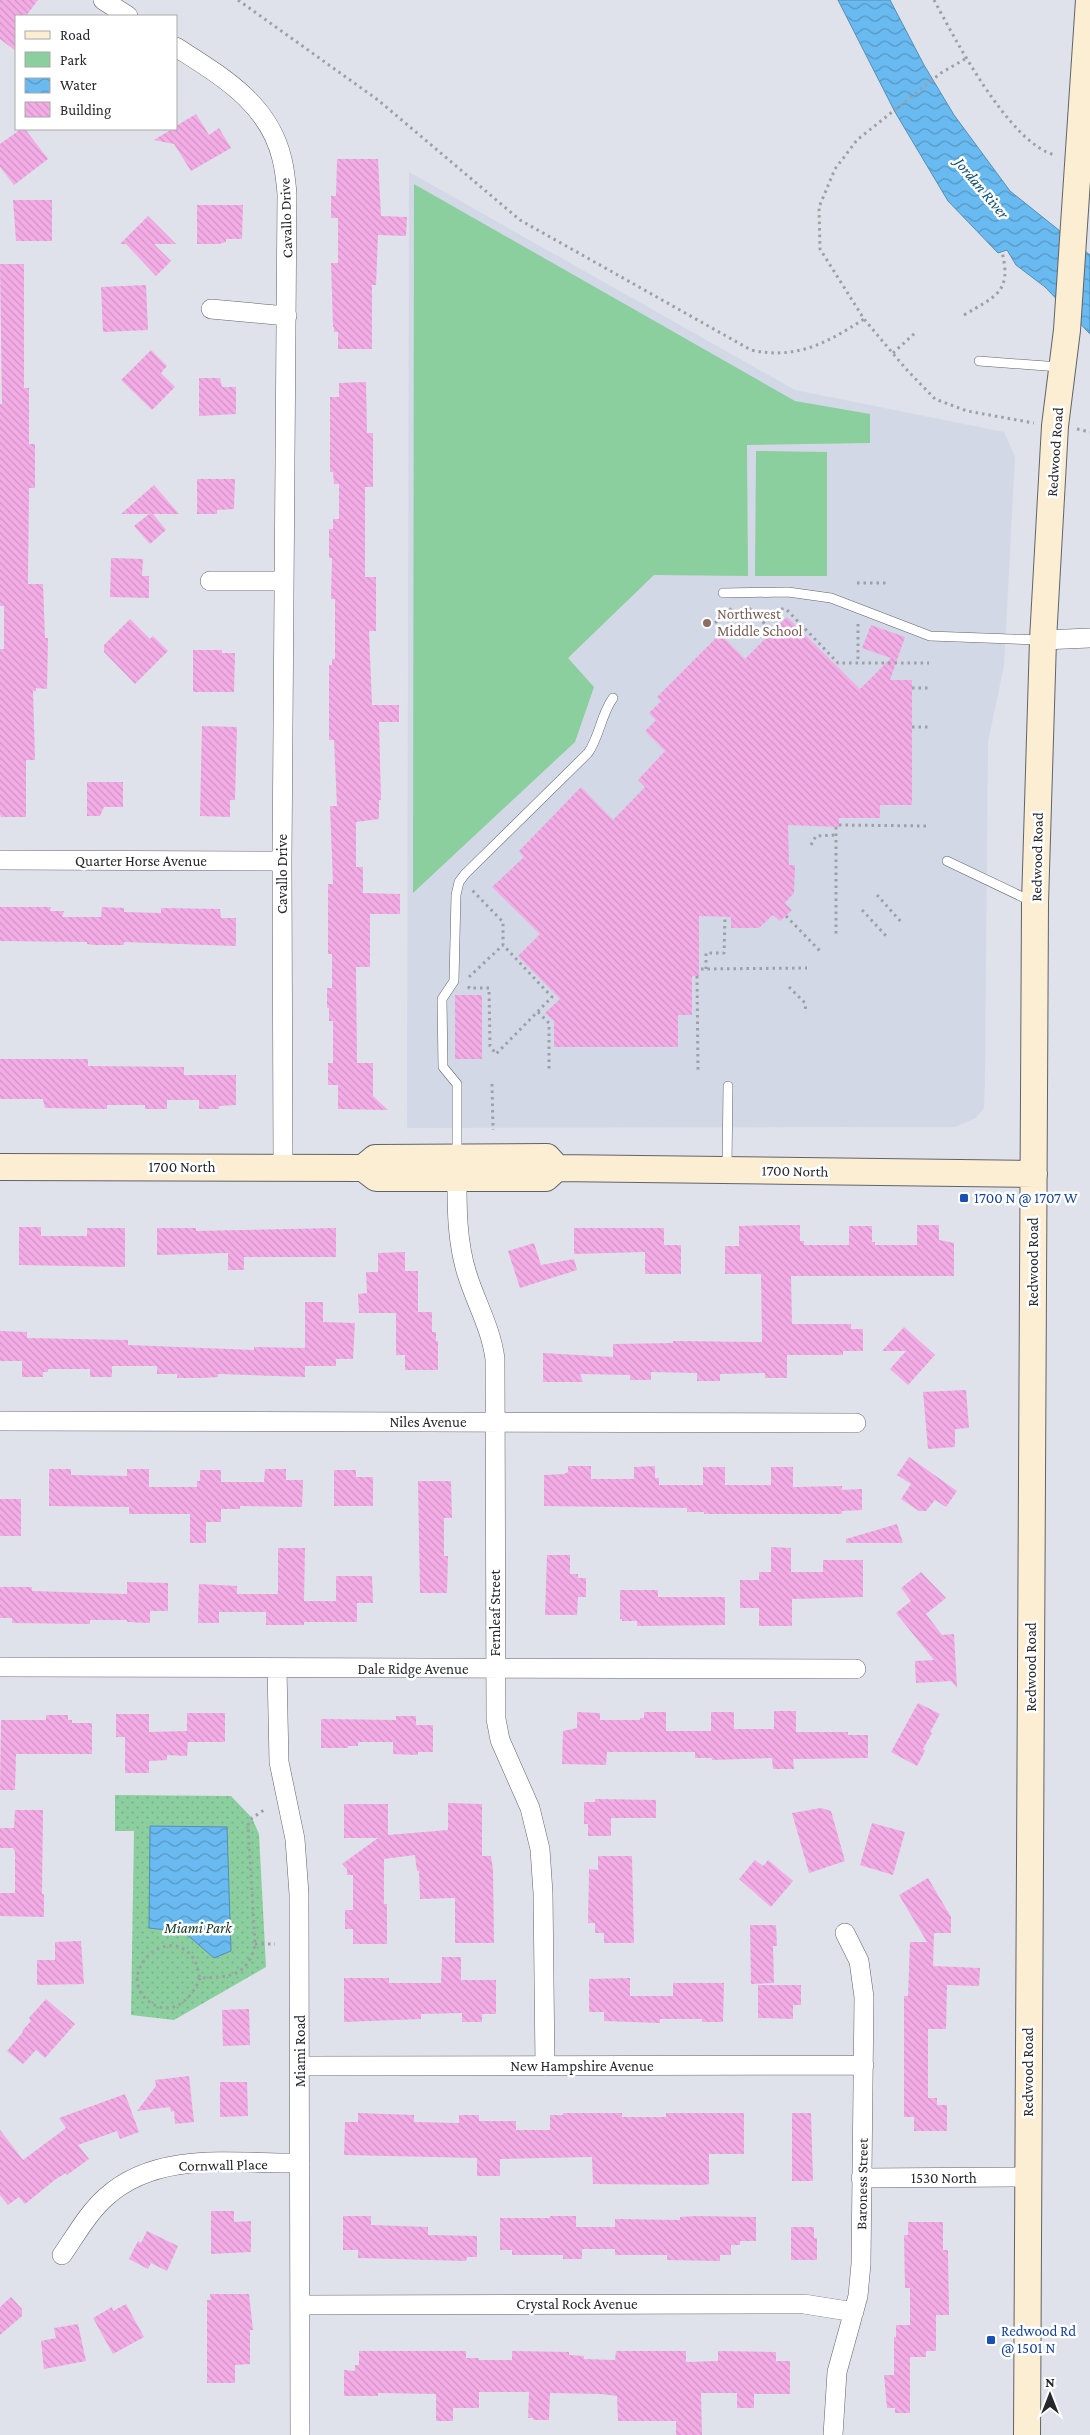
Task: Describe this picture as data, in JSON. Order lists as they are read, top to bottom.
{
  "streets": {
    "main road": ["Redwood Road", "1700 North"],
    "street": [
      "Cavallo Drive",
      "Quarter Horse Avenue",
      "Niles Avenue",
      "Fernleaf Street",
      "Dale Ridge Avenue",
      "Miami Road",
      "New Hampshire Avenue",
      "Cornwall Place",
      "1530 North",
      "Baroness Street",
      "Crystal Rock Avenue"
    ]
  },
  "crossings": [
    ["Cavallo Drive", "Quarter Horse Avenue"],
    ["Cavallo Drive", "1700 North"],
    ["Redwood Road", "1700 North"],
    ["Redwood Road", "1530 North"],
    ["1700 North", "Fernleaf Street"],
    ["Niles Avenue", "Fernleaf Street"],
    ["Fernleaf Street", "Dale Ridge Avenue"],
    ["Fernleaf Street", "New Hampshire Avenue"],
    ["Dale Ridge Avenue", "Miami Road"],
    ["Miami Road", "New Hampshire Avenue"],
    ["Miami Road", "Cornwall Place"],
    ["Miami Road", "Crystal Rock Avenue"],
    ["New Hampshire Avenue", "Baroness Street"],
    ["1530 North", "Baroness Street"],
    ["Baroness Street", "Crystal Rock Avenue"]
  ],
  "water": ["Jordan River"],
  "parks": ["Miami Park"],
  "places": {
    "other": ["Northwest Middle School"],
    "transit": ["1700 N @ 1707 W", "Redwood Rd @ 1501 N"]
  },
  "legend": [
    "Road",
    "Park",
    "Water",
    "Building"
  ],
  "north": "top"
}
